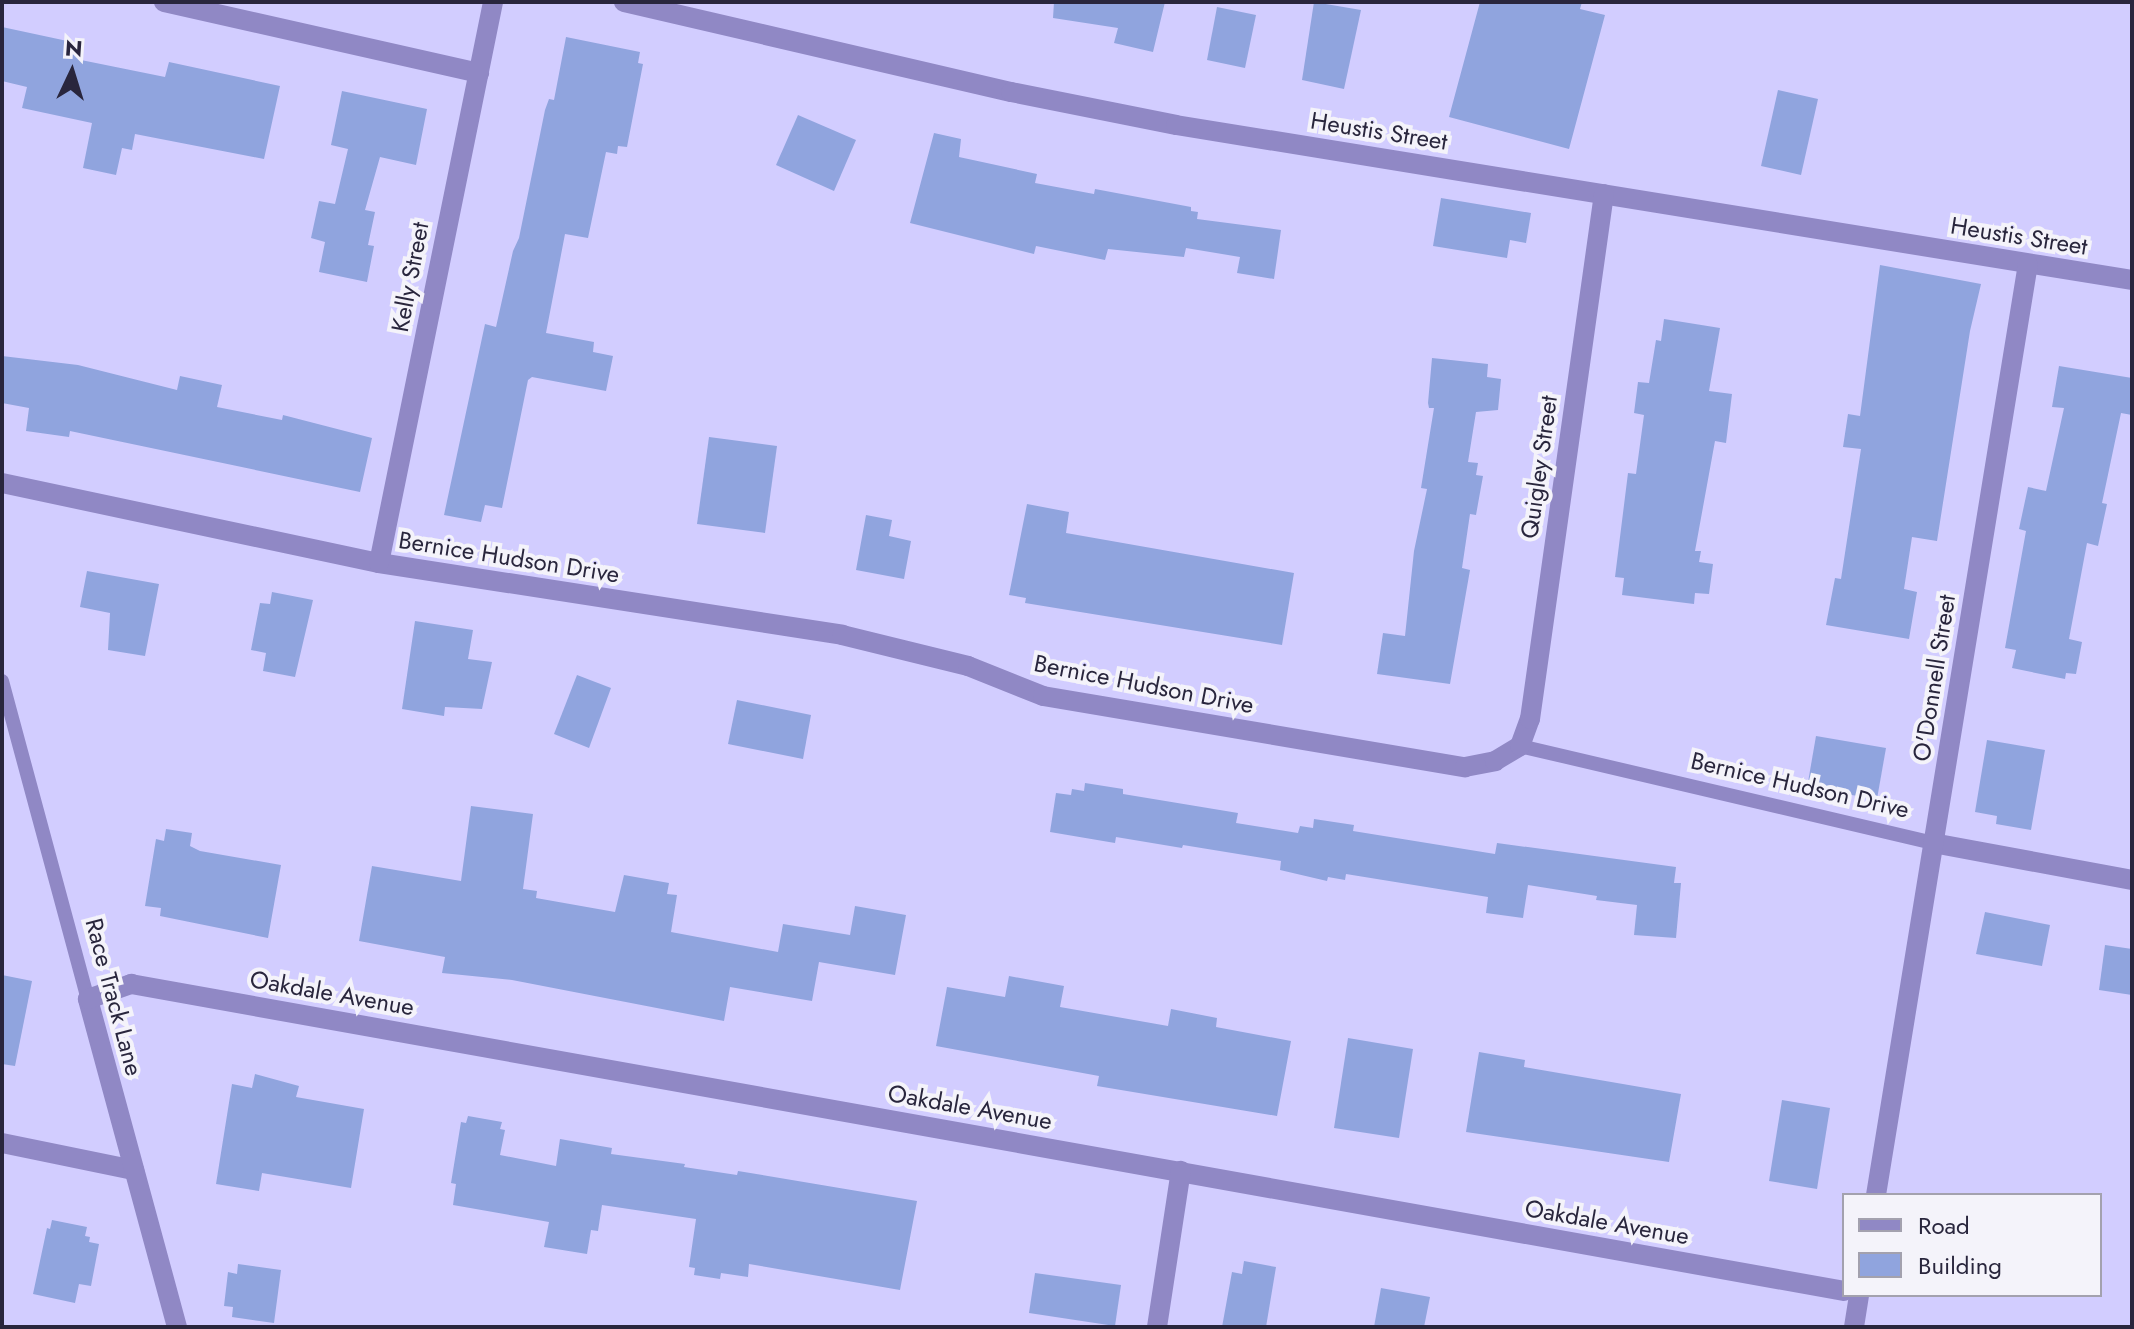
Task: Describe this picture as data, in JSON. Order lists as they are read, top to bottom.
{
  "streets": {
    "street": [
      "Heustis Street",
      "Kelly Street",
      "Quigley Street",
      "Bernice Hudson Drive",
      "O'Donnell Street",
      "Oakdale Avenue",
      "Race Track Lane"
    ]
  },
  "crossings": [
    ["Heustis Street", "Quigley Street"],
    ["Heustis Street", "O'Donnell Street"],
    ["Kelly Street", "Bernice Hudson Drive"],
    ["Quigley Street", "Bernice Hudson Drive"],
    ["Bernice Hudson Drive", "O'Donnell Street"],
    ["Oakdale Avenue", "Race Track Lane"]
  ],
  "legend": ["Road", "Building"],
  "north": "top"
}
